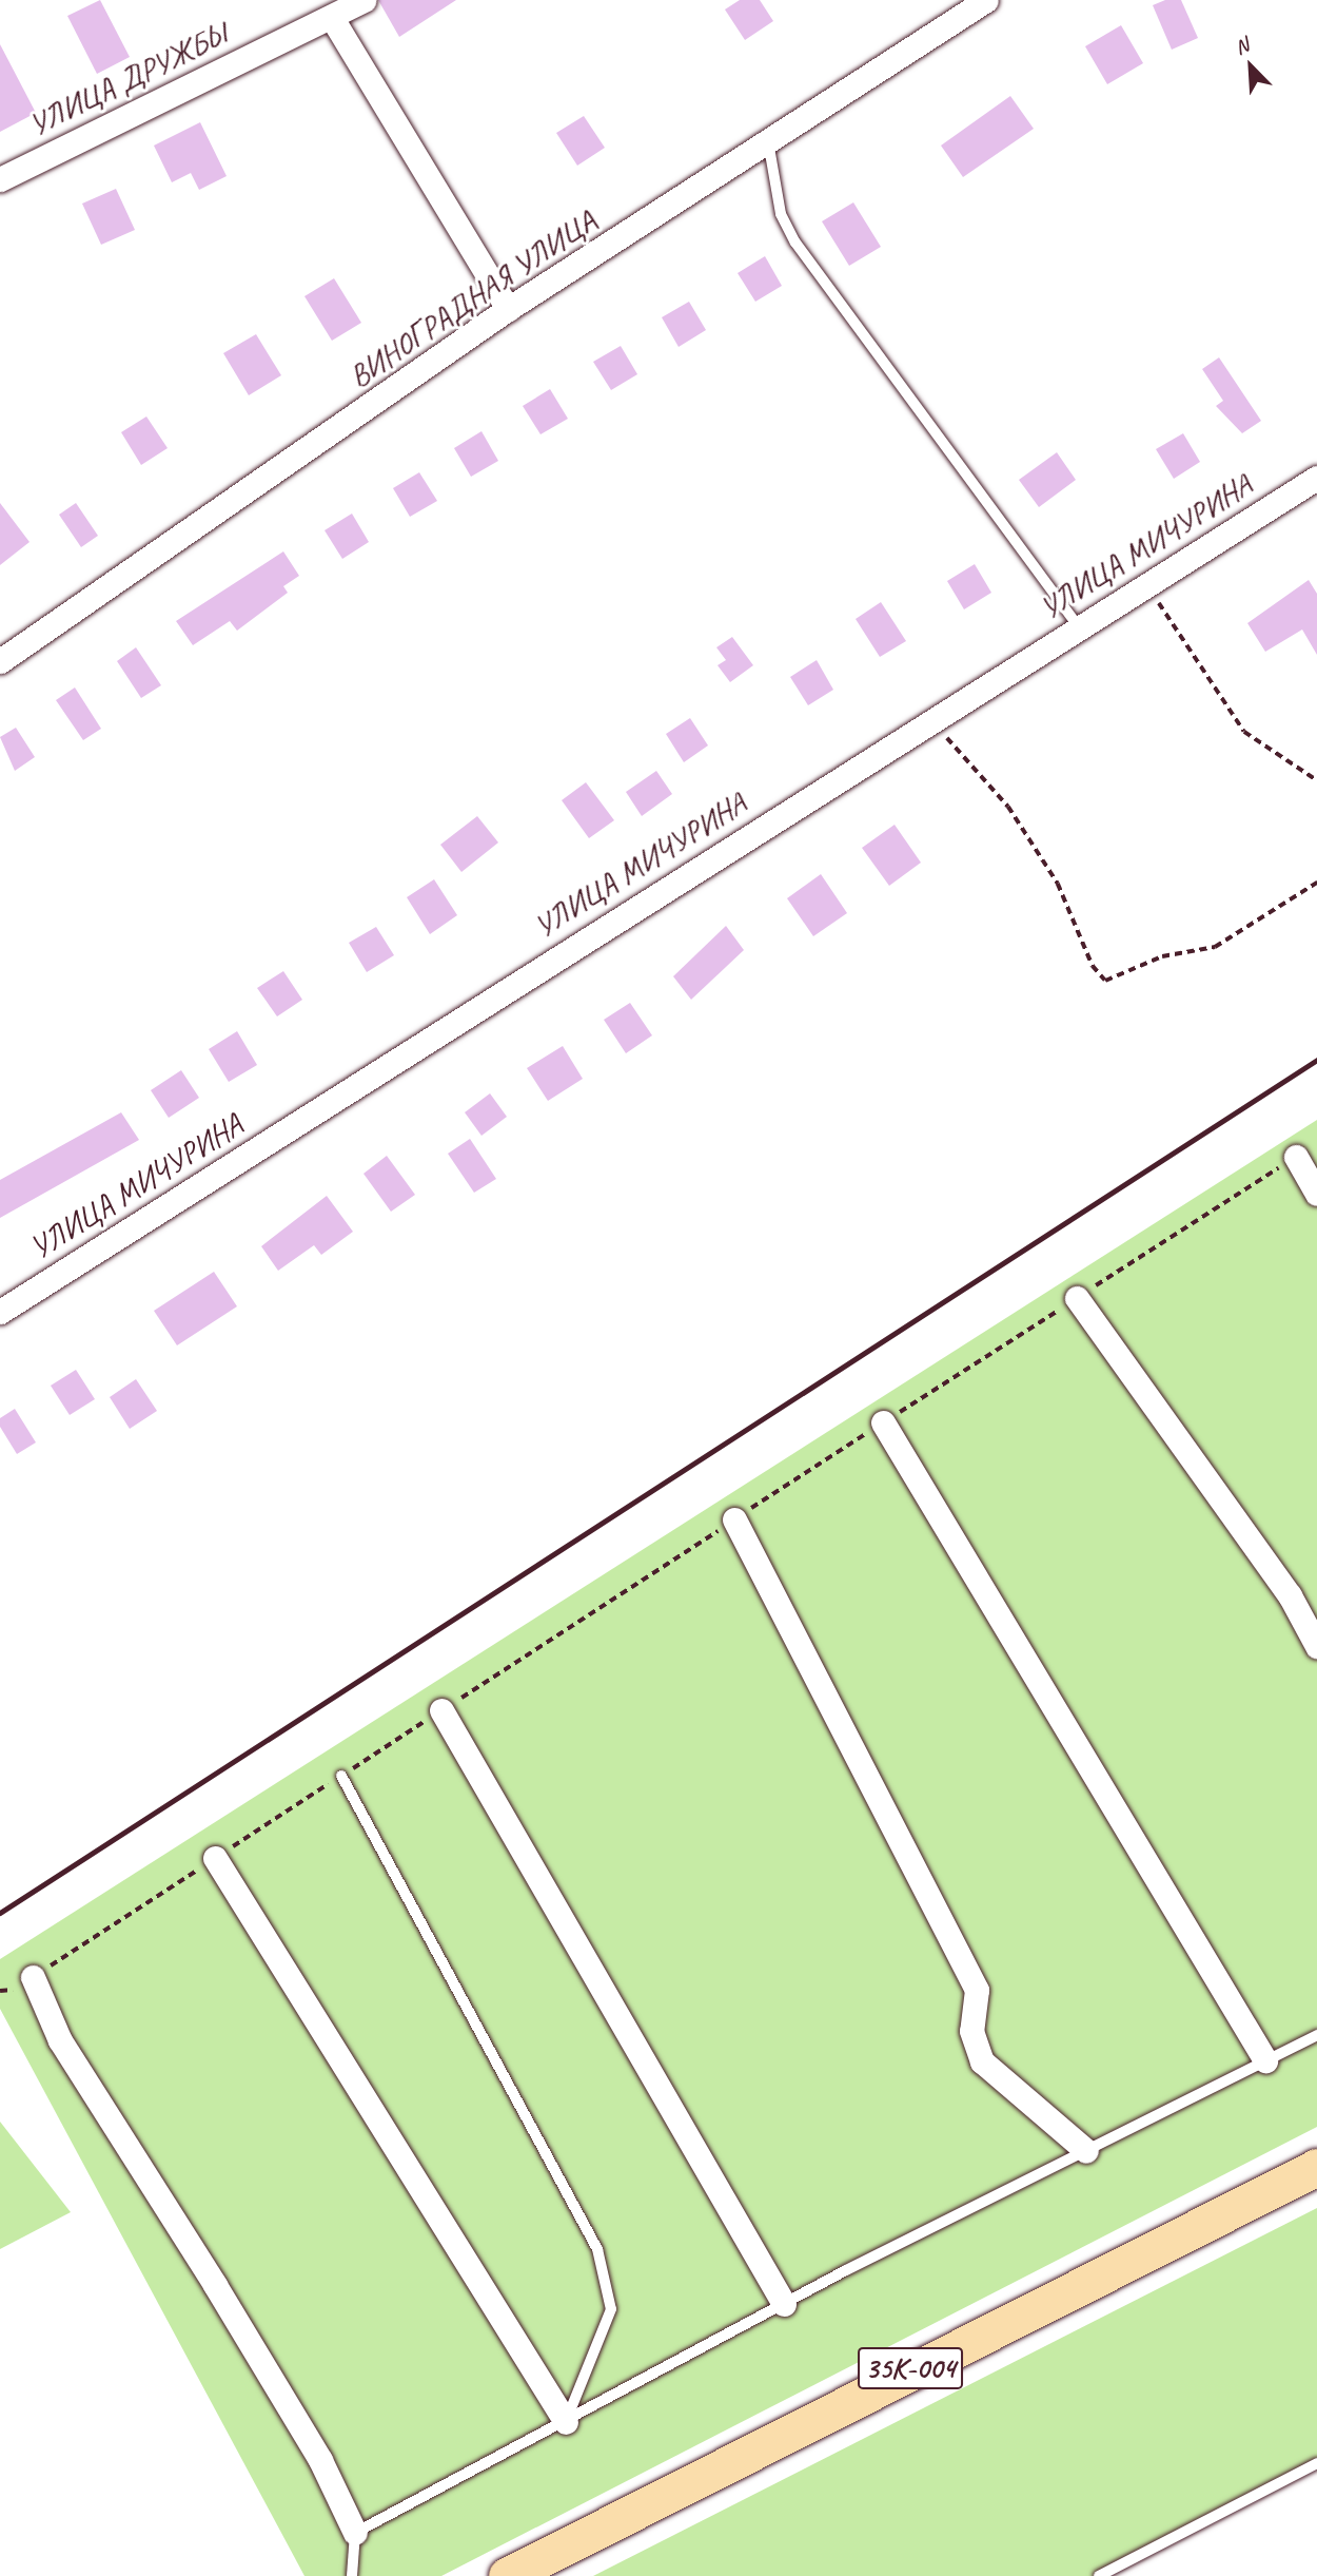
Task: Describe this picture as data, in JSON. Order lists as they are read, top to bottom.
{
  "streets": {
    "main road": ["35К-004"],
    "street": ["УЛИЦА ДРУЖБЫ", "ВИНОГРАДНАЯ УЛИЦА", "УЛИЦА МИЧУРИНА"]
  },
  "north": "top left"
}
